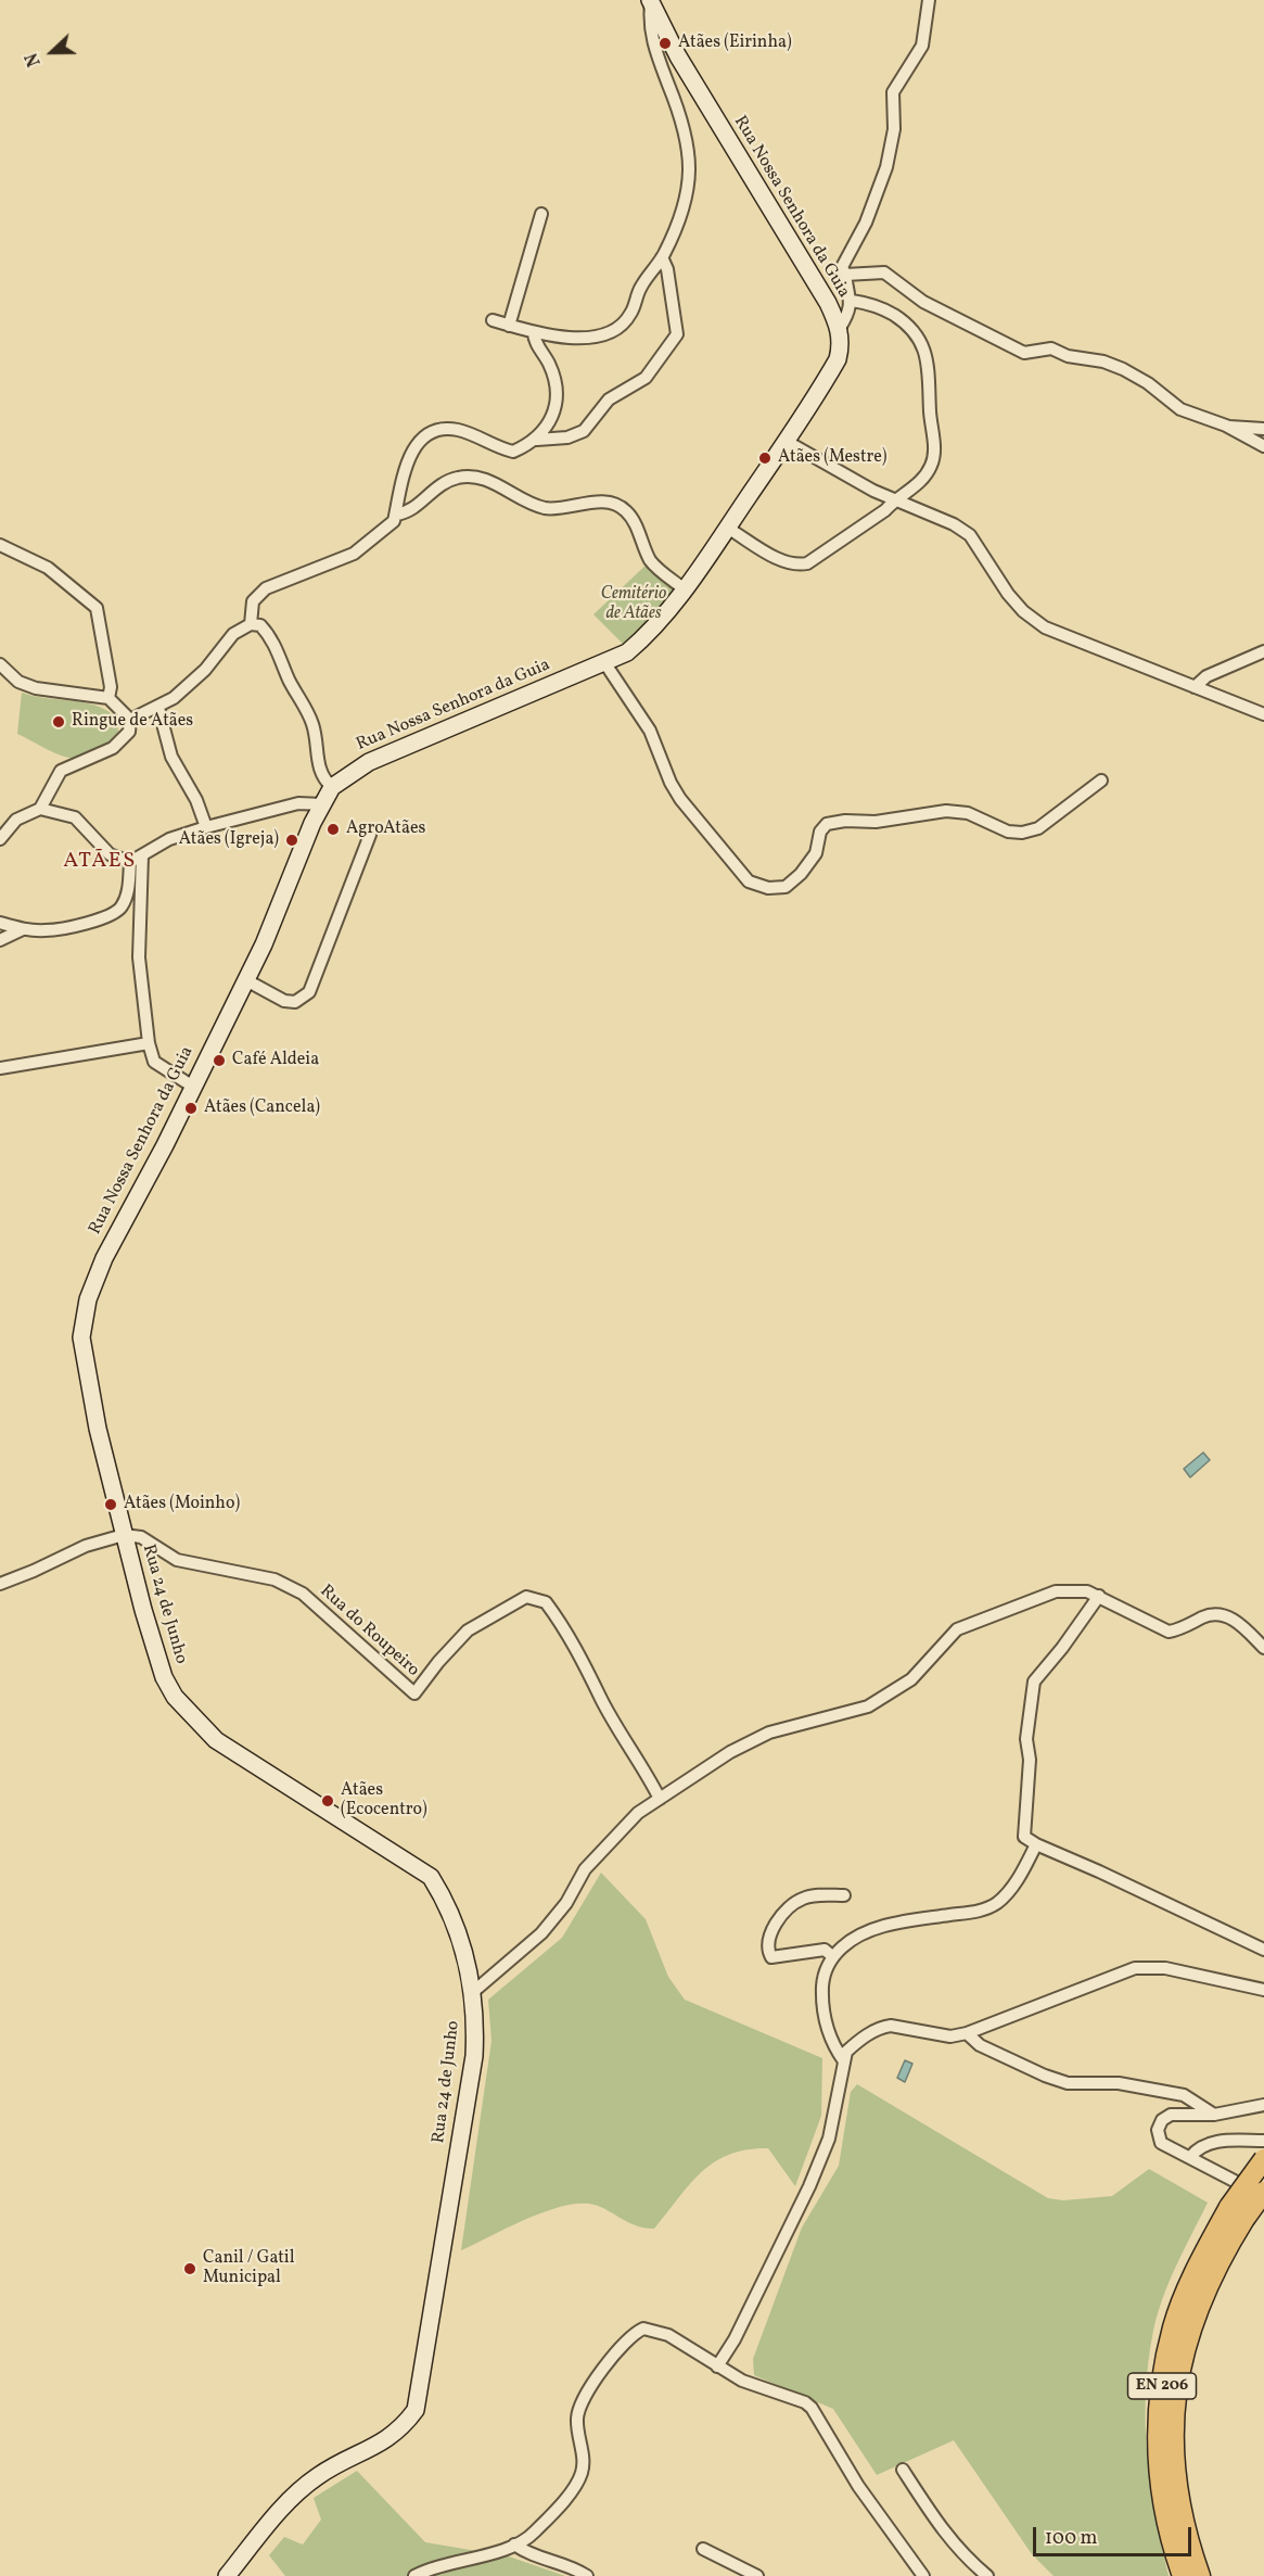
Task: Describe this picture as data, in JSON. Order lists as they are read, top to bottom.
{
  "streets": {
    "highway": ["EN 206"],
    "main road": ["Rua Nossa Senhora da Guia", "Rua 24 de Junho"],
    "street": ["Rua do Roupeiro"]
  },
  "crossings": [
    ["Rua Nossa Senhora da Guia", "Rua 24 de Junho"],
    ["Rua Nossa Senhora da Guia", "Rua do Roupeiro"],
    ["Rua 24 de Junho", "Rua do Roupeiro"]
  ],
  "districts": ["ATÃES"],
  "parks": ["Cemitério de Atães"],
  "places": [
    "Atães (Eirinha)",
    "Atães (Mestre)",
    "Ringue de Atães",
    "AgroAtães",
    "Atães (Igreja)",
    "Café Aldeia",
    "Atães (Cancela)",
    "Atães (Moinho)",
    "Atães (Ecocentro)",
    "Canil / Gatil Municipal"
  ],
  "scale_bar": "100 m",
  "north": "left"
}
